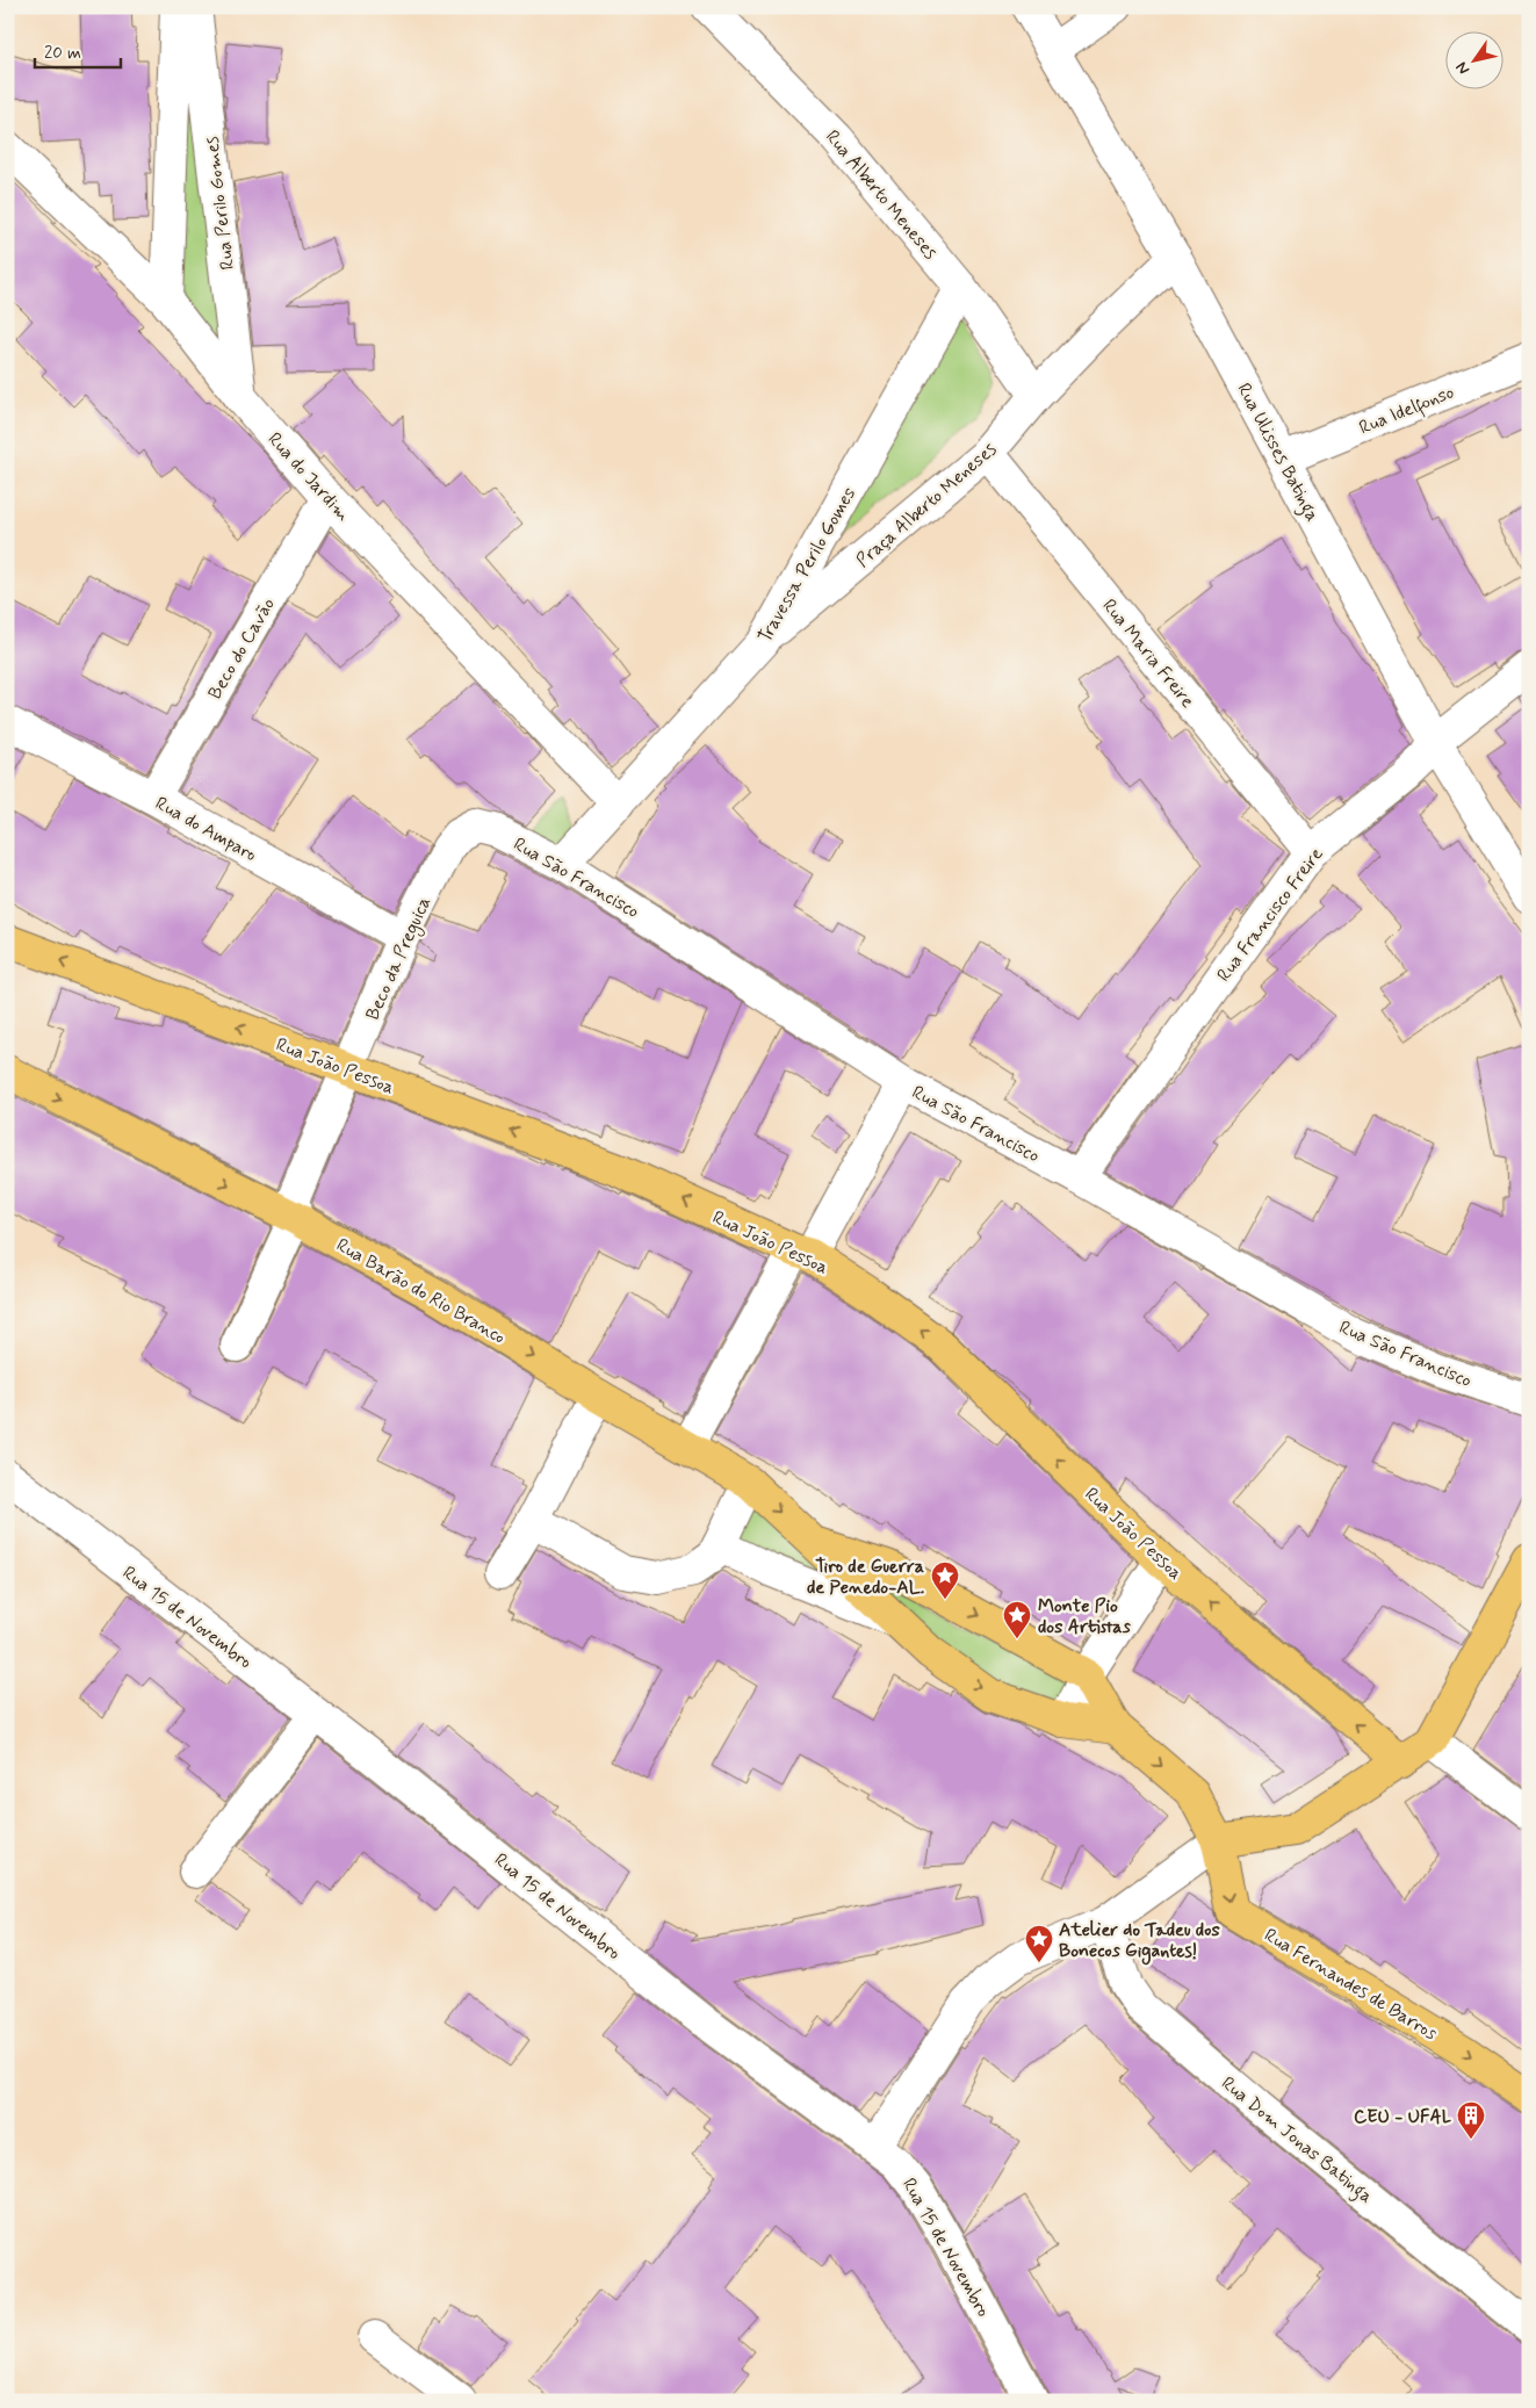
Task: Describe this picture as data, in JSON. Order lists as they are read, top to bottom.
{
  "streets": {
    "main road": ["Rua João Pessoa", "Rua Barão do Rio Branco", "Rua Fernandes de Barros"],
    "street": [
      "Rua Alberto Meneses",
      "Rua Perilo Gomes",
      "Rua Idelfonso",
      "Rua Ulisses Batinga",
      "Rua do Jardim",
      "Praça Alberto Meneses",
      "Travessa Perilo Gomes",
      "Beco do Cavão",
      "Rua Maria Freire",
      "Rua do Amparo",
      "Rua São Francisco",
      "Rua Francisco Freire",
      "Beco da Preguica",
      "Rua 15 de Novembro",
      "Rua Dom Jonas Batinga"
    ]
  },
  "crossings": [
    ["Rua Alberto Meneses", "Praça Alberto Meneses"],
    ["Rua Alberto Meneses", "Travessa Perilo Gomes"],
    ["Rua Perilo Gomes", "Rua do Jardim"],
    ["Rua Idelfonso", "Rua Ulisses Batinga"],
    ["Rua Ulisses Batinga", "Praça Alberto Meneses"],
    ["Rua Ulisses Batinga", "Rua Francisco Freire"],
    ["Rua do Jardim", "Travessa Perilo Gomes"],
    ["Rua do Jardim", "Beco do Cavão"],
    ["Praça Alberto Meneses", "Travessa Perilo Gomes"],
    ["Praça Alberto Meneses", "Rua Maria Freire"],
    ["Travessa Perilo Gomes", "Rua São Francisco"],
    ["Beco do Cavão", "Rua do Amparo"],
    ["Rua Maria Freire", "Rua Francisco Freire"],
    ["Rua do Amparo", "Beco da Preguica"],
    ["Rua São Francisco", "Rua Francisco Freire"],
    ["Rua São Francisco", "Beco da Preguica"],
    ["Beco da Preguica", "Rua João Pessoa"],
    ["Beco da Preguica", "Rua Barão do Rio Branco"]
  ],
  "one_way": ["Rua João Pessoa", "Rua Barão do Rio Branco", "Rua Fernandes de Barros"],
  "places": {
    "place": ["Tiro de Guerra de Penedo-AL.", "Monte Pio dos Artistas", "Atelier do Tadeu dos Bonecos Gigantes!"],
    "building": ["CEU - UFAL"]
  },
  "scale_bar": "20 m",
  "north": "bottom left"
}
